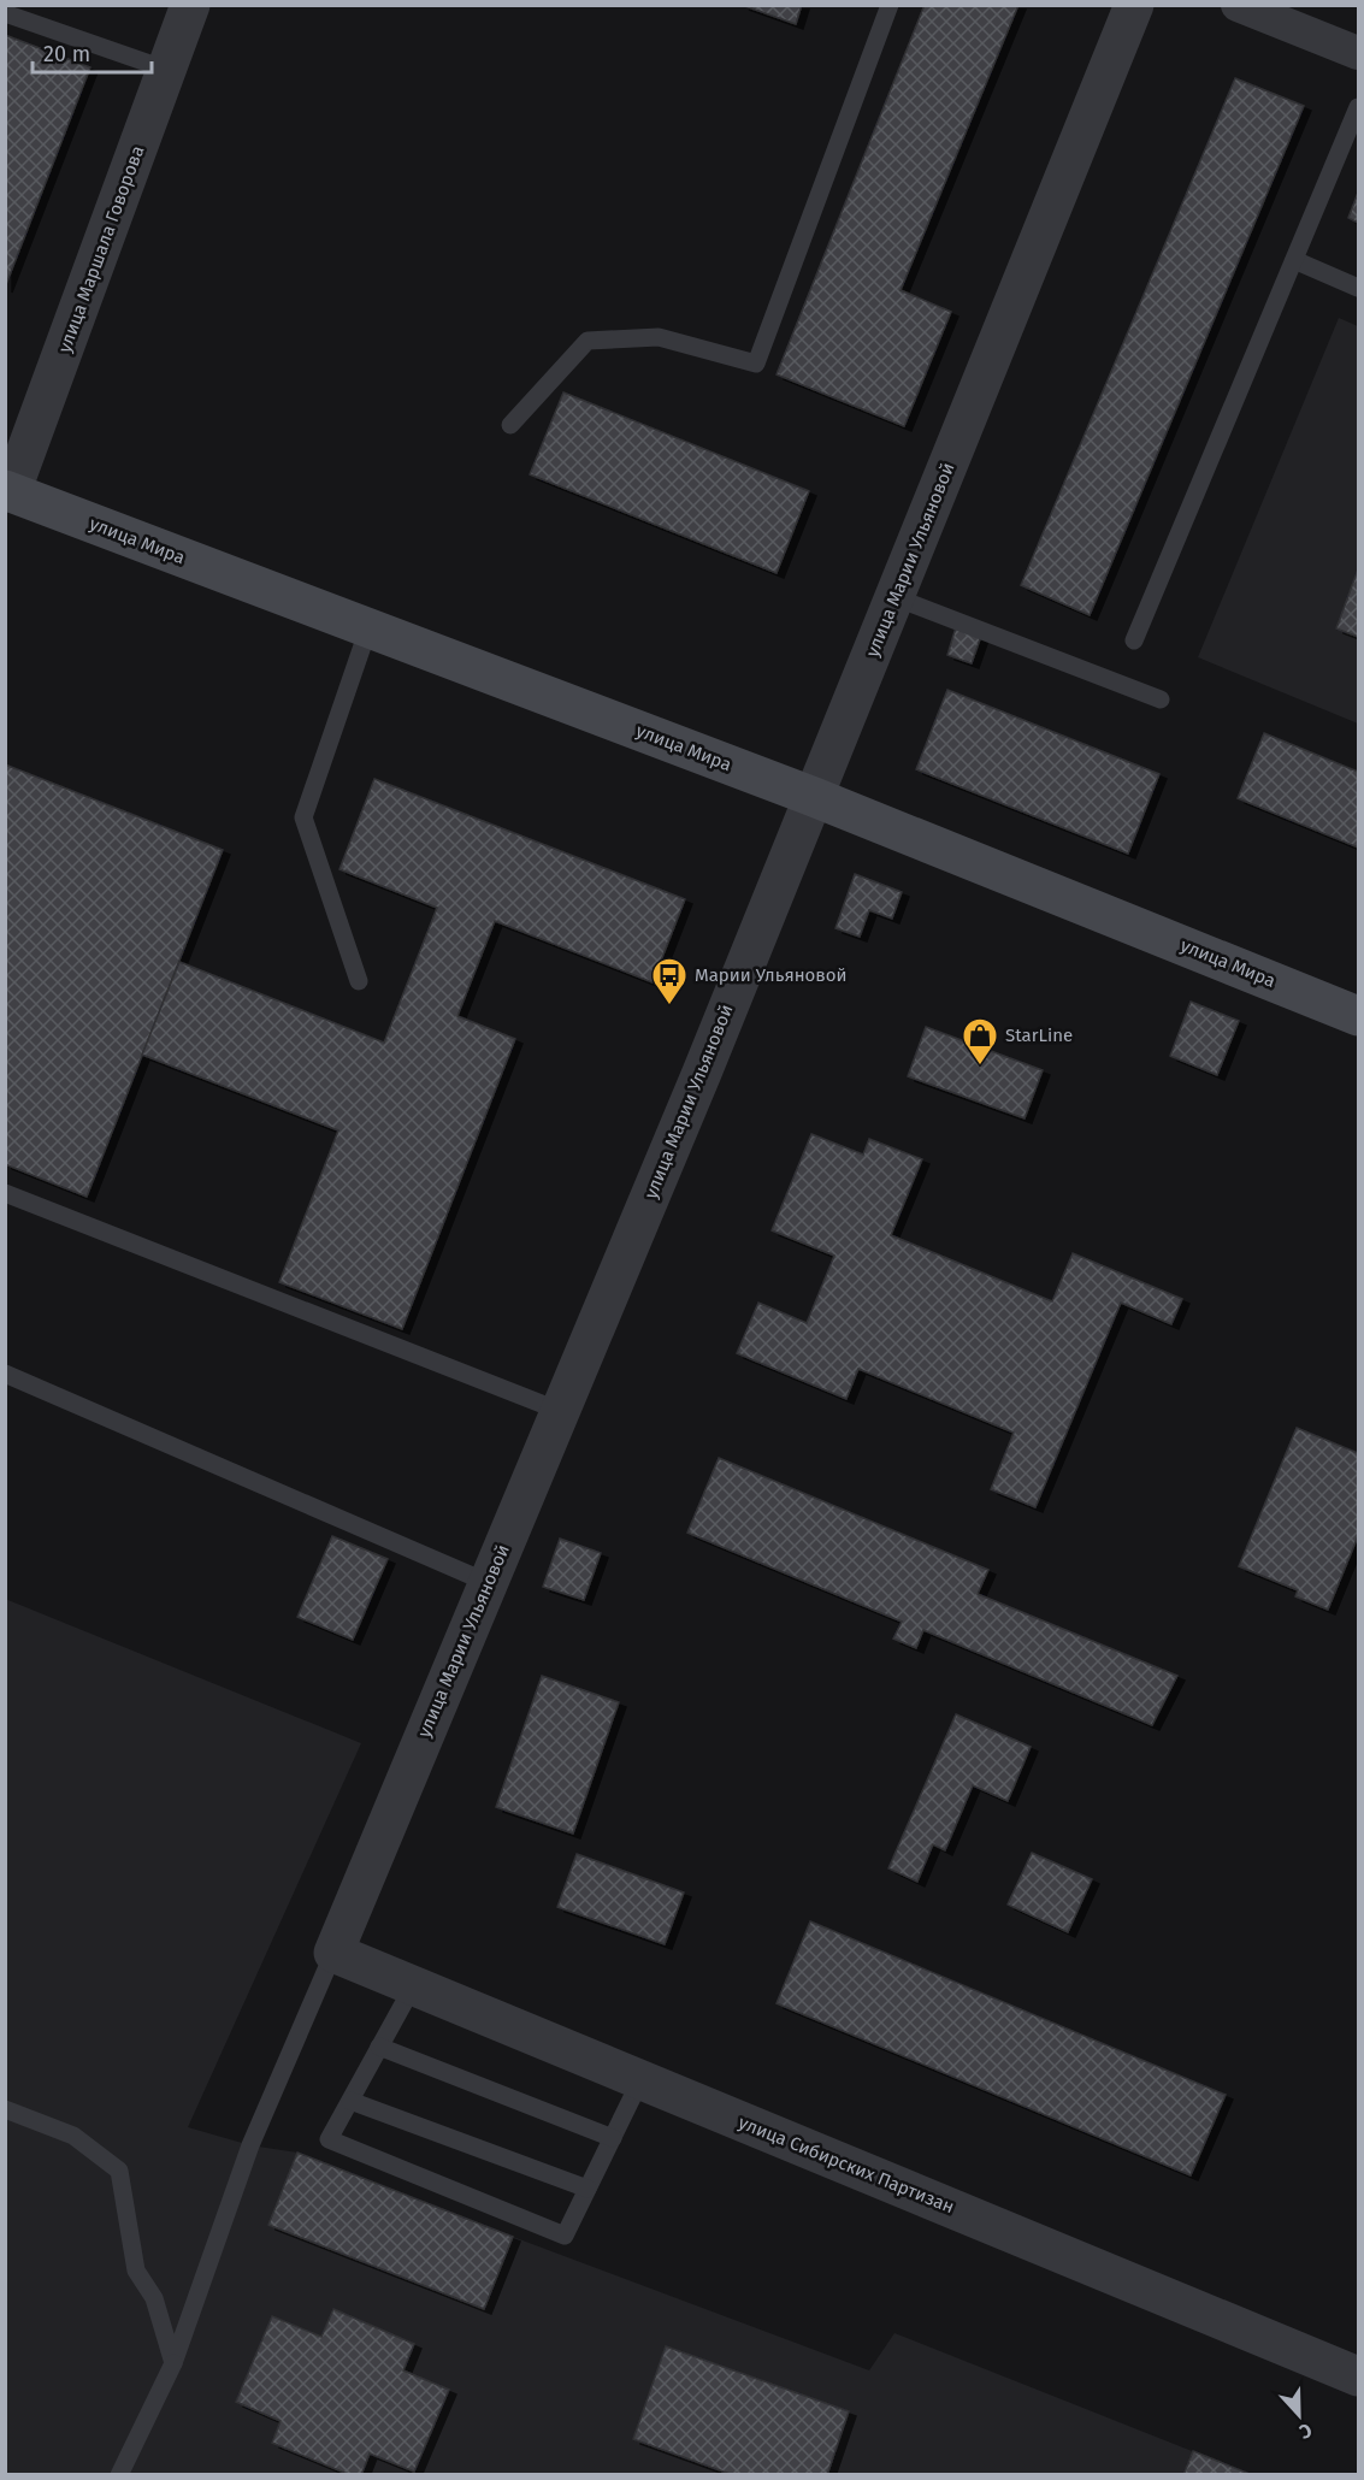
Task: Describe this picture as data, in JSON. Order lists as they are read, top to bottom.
{
  "streets": {
    "main road": ["улица Мира"],
    "street": ["улица Маршала Говорова", "улица Марии Ульяновой", "улица Сибирских Партизан"]
  },
  "crossings": [
    ["улица Маршала Говорова", "улица Мира"],
    ["улица Мира", "улица Марии Ульяновой"],
    ["улица Марии Ульяновой", "улица Сибирских Партизан"]
  ],
  "places": {
    "bus stop": ["Марии Ульяновой"],
    "shop": ["StarLine"]
  },
  "scale_bar": "20 m",
  "north": "bottom"
}
